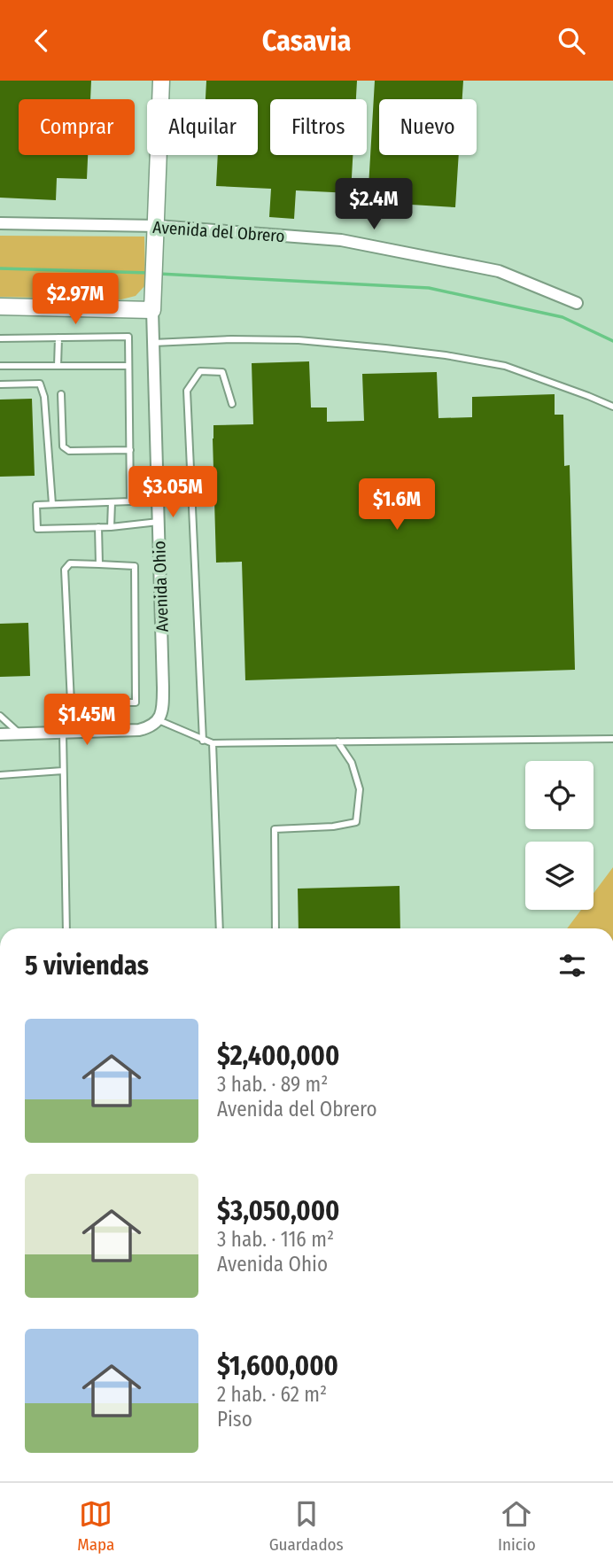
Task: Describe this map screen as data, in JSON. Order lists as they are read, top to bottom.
{
  "streets": {
    "street": ["Avenida del Obrero", "Avenida Ohio"]
  },
  "crossings": [
    ["Avenida del Obrero", "Avenida Ohio"]
  ],
  "page": {
    "header": "Casavia",
    "chip": [
      "Comprar",
      "Alquilar",
      "Filtros",
      "Nuevo"
    ],
    "price": [
      "$2.4M",
      "$2.97M",
      "$3.05M",
      "$1.6M",
      "$1.45M"
    ],
    "heading": "5 viviendas",
    "list": [
      {
        "name": "$2,400,000",
        "note": "3 hab. · 89 m² · Avenida del Obrero"
      },
      {
        "name": "$3,050,000",
        "note": "3 hab. · 116 m² · Avenida Ohio"
      },
      {
        "name": "$1,600,000",
        "note": "2 hab. · 62 m² · Piso"
      }
    ],
    "tabs": ["Mapa", "Guardados", "Inicio"]
  }
}
